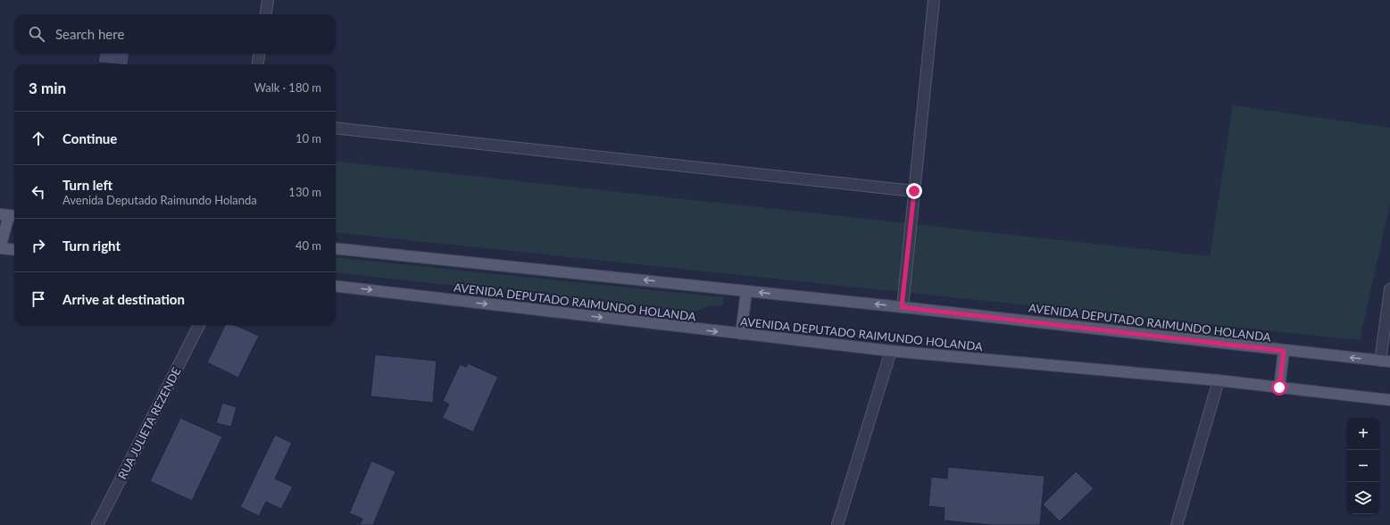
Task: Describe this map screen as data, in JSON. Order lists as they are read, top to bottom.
{
  "streets": {
    "main road": ["AVENIDA DEPUTADO RAIMUNDO HOLANDA"],
    "street": ["RUA JULIETA REZENDE"]
  },
  "page": {
    "search": "Search here",
    "heading": ["3 min", "Walk · 180 m"],
    "list": [
      ["Continue", "10 m"],
      ["Turn left", "Avenida Deputado Raimundo Holanda", "130 m"],
      ["Turn right", "40 m"],
      "Arrive at destination"
    ],
    "map_buttons": ["+", "−"]
  }
}
